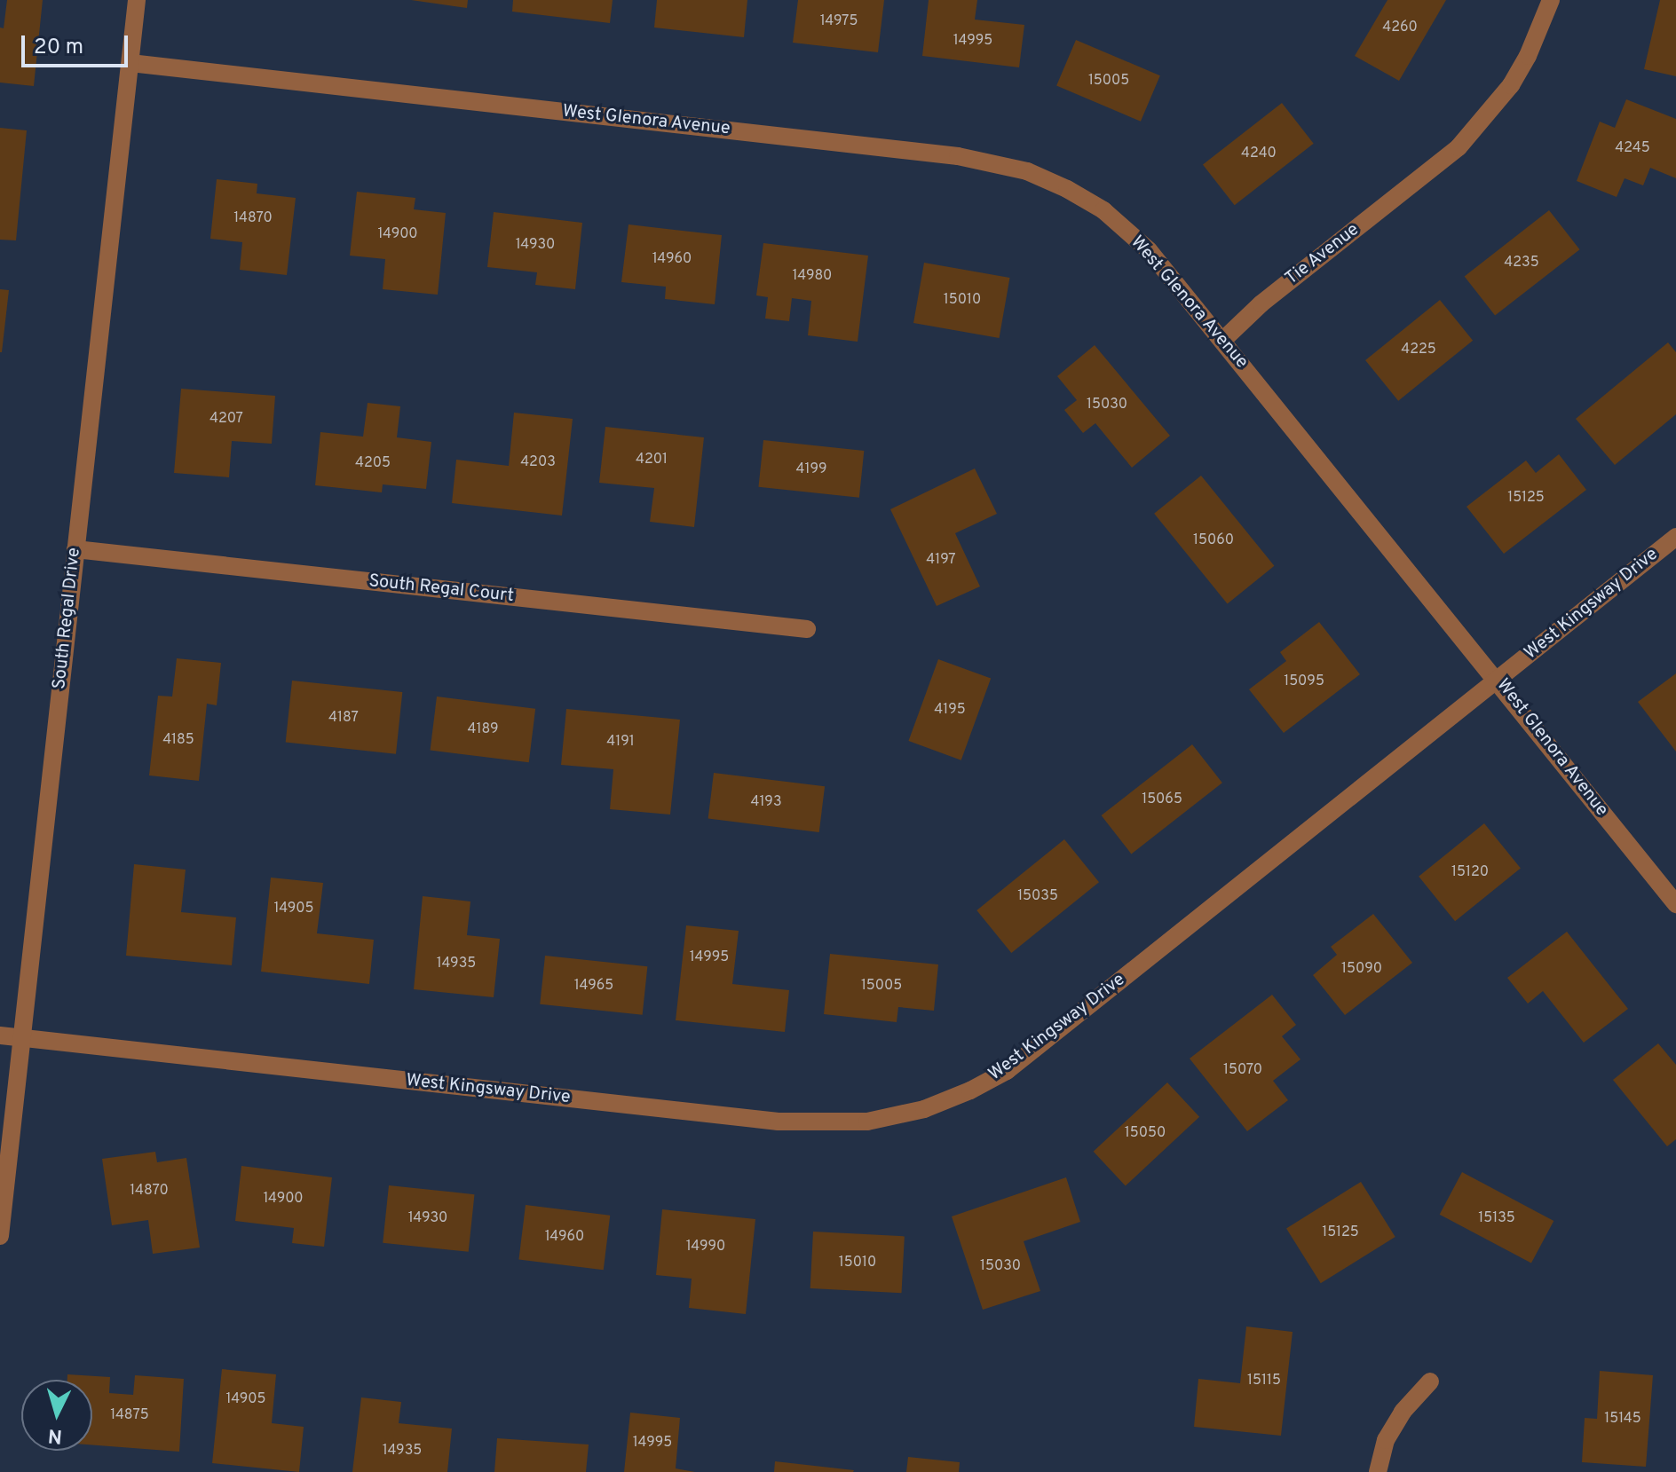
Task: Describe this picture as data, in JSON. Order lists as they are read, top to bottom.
{
  "streets": {
    "street": [
      "West Glenora Avenue",
      "Tie Avenue",
      "South Regal Court",
      "West Kingsway Drive",
      "South Regal Drive"
    ]
  },
  "crossings": [
    ["West Glenora Avenue", "Tie Avenue"],
    ["West Glenora Avenue", "West Kingsway Drive"],
    ["West Glenora Avenue", "South Regal Drive"],
    ["South Regal Court", "South Regal Drive"],
    ["West Kingsway Drive", "South Regal Drive"]
  ],
  "house_numbers": [
    "14975",
    "4260",
    "14995",
    "15005",
    "4245",
    "4240",
    "14870",
    "14900",
    "14930",
    "14960",
    "4235",
    "14980",
    "15010",
    "4225",
    "15030",
    "4207",
    "4201",
    "4203",
    "4205",
    "4199",
    "15125",
    "15060",
    "4197",
    "15095",
    "4195",
    "4187",
    "4189",
    "4185",
    "4191",
    "15065",
    "4193",
    "15120",
    "15035",
    "14905",
    "14995",
    "14935",
    "15090",
    "14965",
    "15005",
    "15070",
    "15050",
    "14870",
    "14900",
    "14930",
    "15135",
    "15125",
    "14960",
    "14990",
    "15010",
    "15030",
    "15115",
    "14905",
    "14875",
    "15145",
    "14995",
    "14935"
  ],
  "scale_bar": "20 m",
  "north": "bottom"
}
